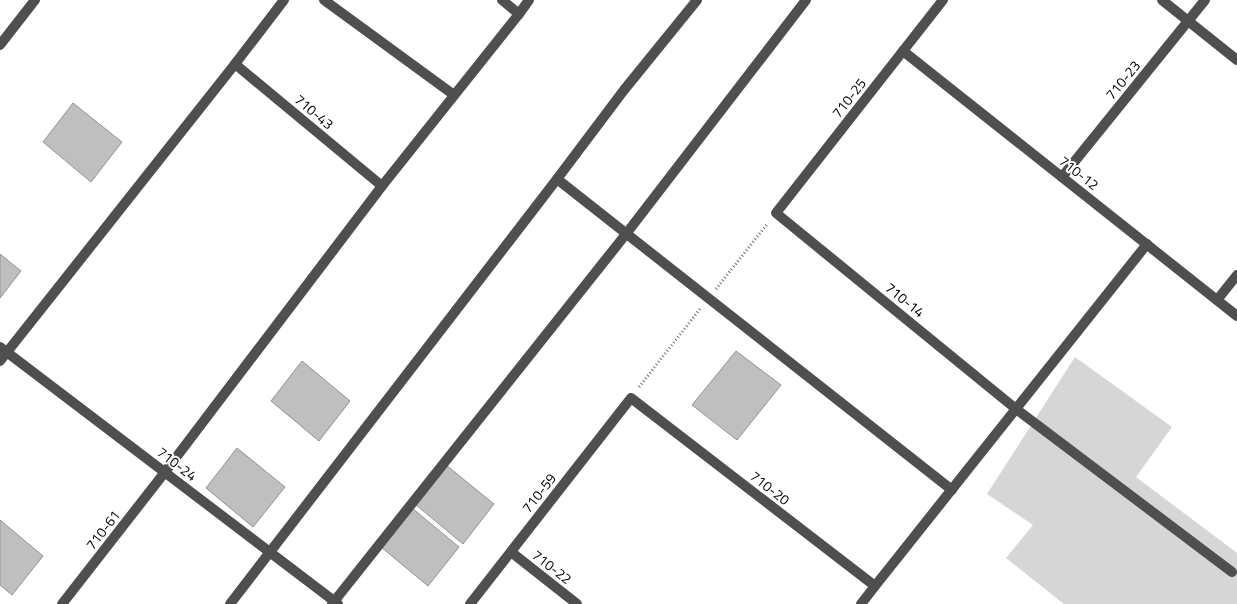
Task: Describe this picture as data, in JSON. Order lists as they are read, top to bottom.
{
  "streets": {
    "street": [
      "710-23",
      "710-25",
      "710-43",
      "710-12",
      "710-14",
      "710-24",
      "710-20",
      "710-59",
      "710-61",
      "710-22"
    ]
  },
  "crossings": [
    ["710-23", "710-12"],
    ["710-25", "710-12"],
    ["710-25", "710-14"],
    ["710-24", "710-61"],
    ["710-20", "710-59"],
    ["710-59", "710-22"]
  ]
}
